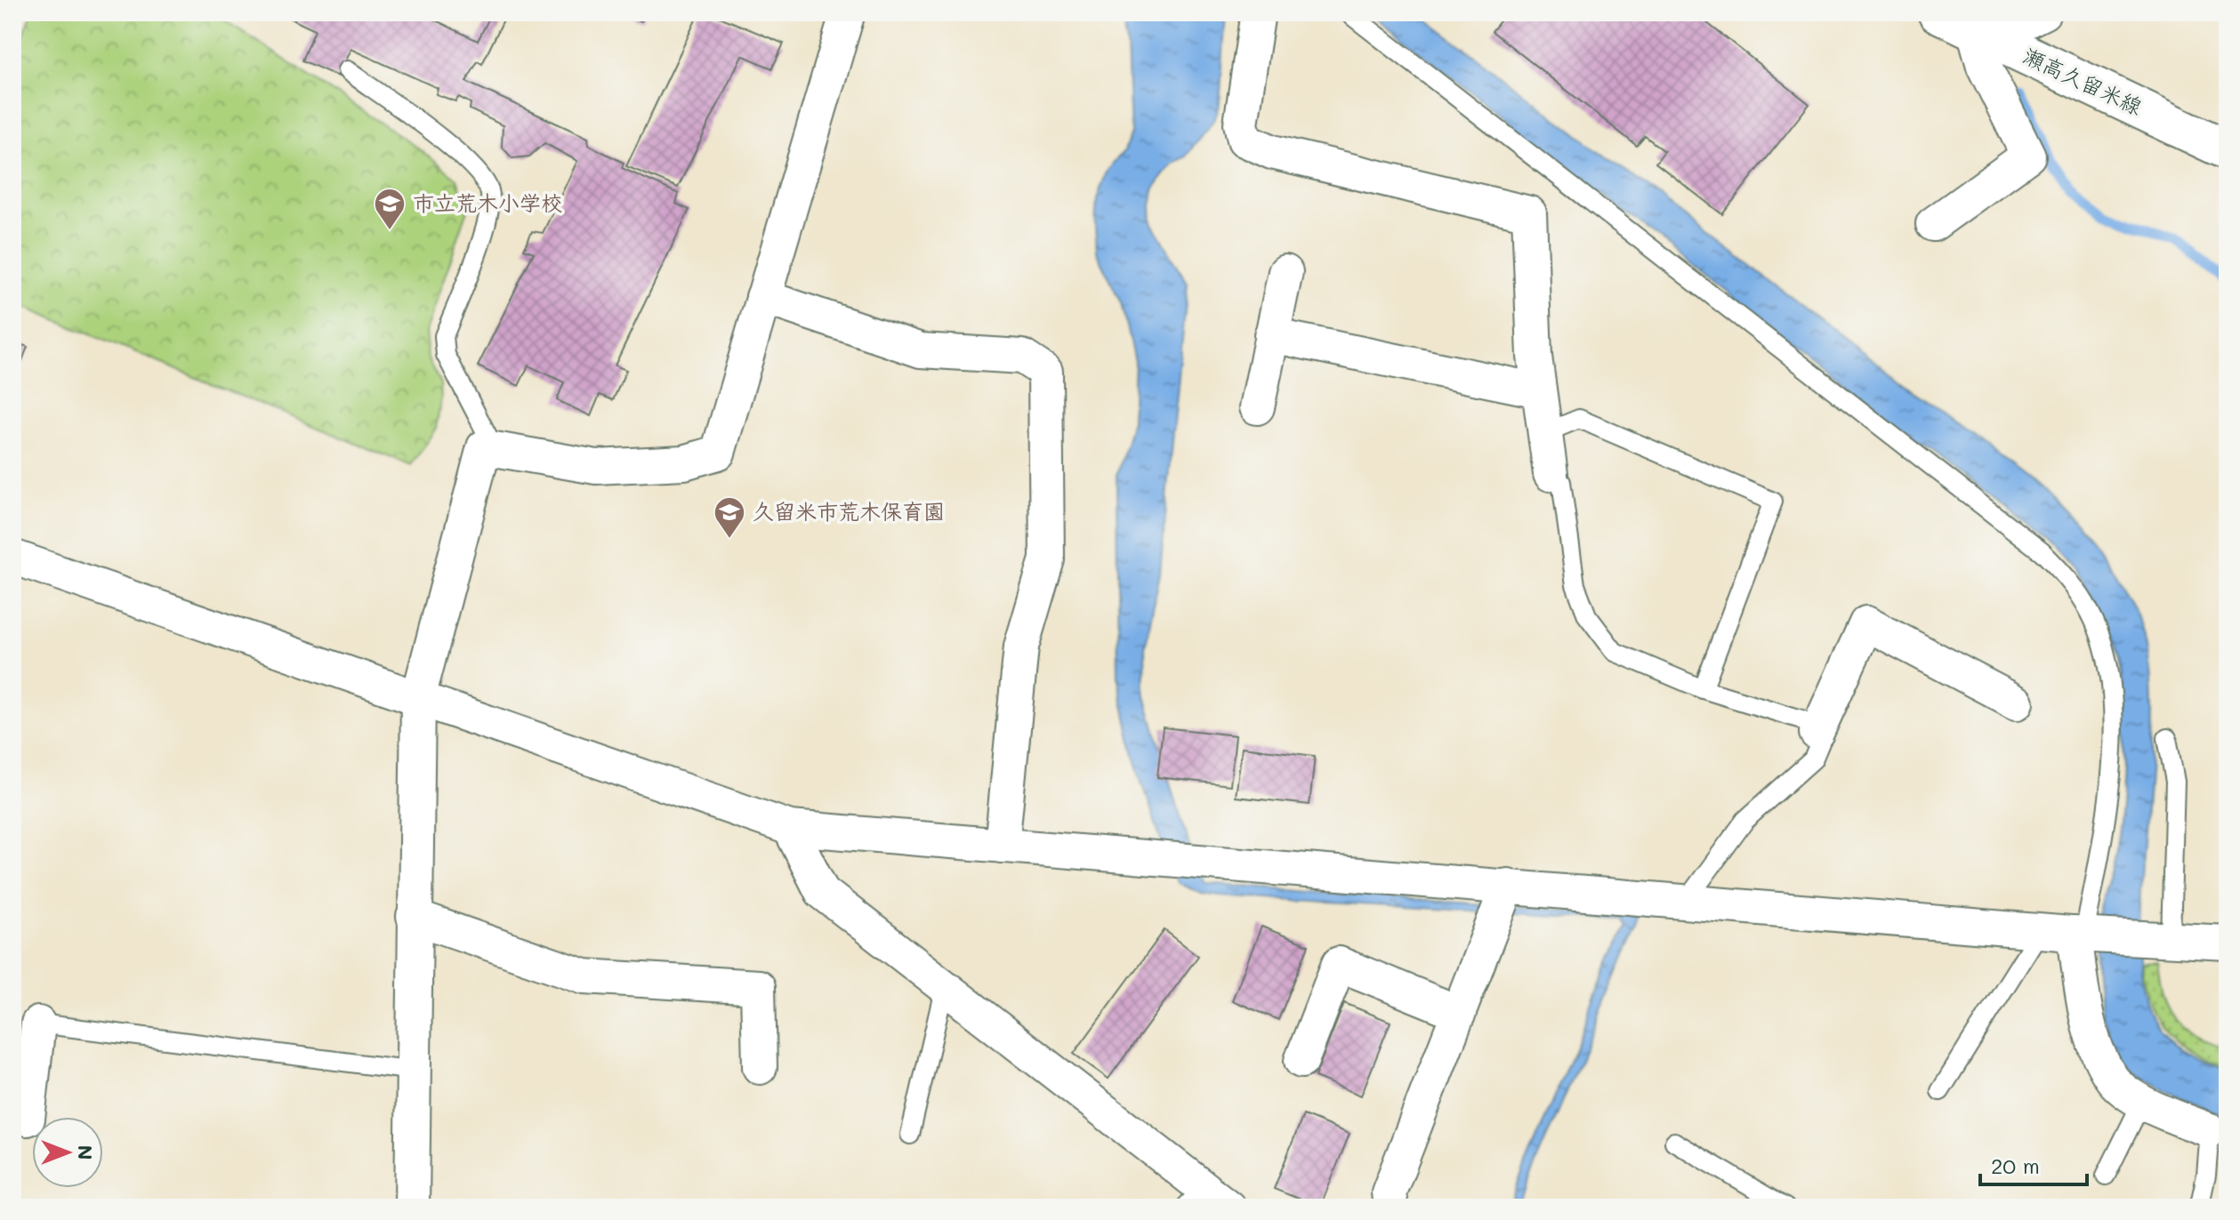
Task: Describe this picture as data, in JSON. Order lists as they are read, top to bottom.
{
  "streets": {
    "main road": ["瀬高久留米線"]
  },
  "places": {
    "school or university": ["市立荒木小学校", "久留米市荒木保育園"]
  },
  "scale_bar": "20 m",
  "north": "right"
}
